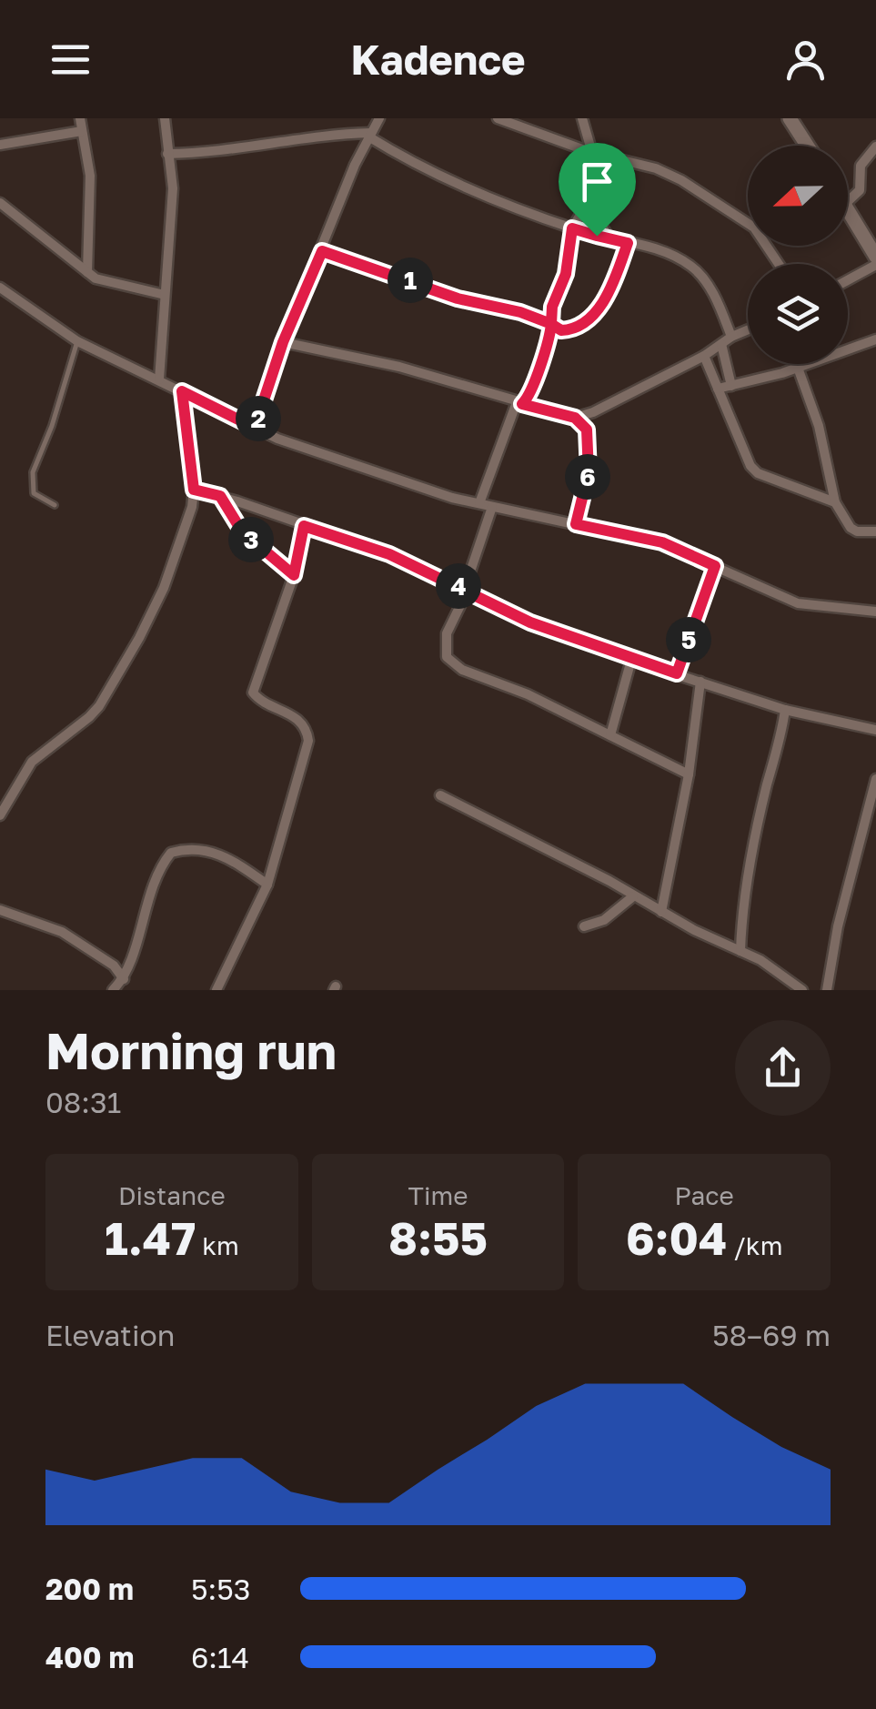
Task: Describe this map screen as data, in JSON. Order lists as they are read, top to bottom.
{
  "north": "left",
  "page": {
    "header": "Kadence",
    "pins": [
      "1",
      "2",
      "6",
      "3",
      "4",
      "5"
    ],
    "heading": ["Morning run", "08:31"],
    "stats": [
      ["Distance", "1.47 km"],
      ["Time", "8:55"],
      ["Pace", "6:04 /km"]
    ],
    "chart": ["Elevation", "58–69 m"],
    "list": [
      {
        "name": "200 m",
        "note": "5:53"
      },
      {
        "name": "400 m",
        "note": "6:14"
      }
    ]
  }
}
